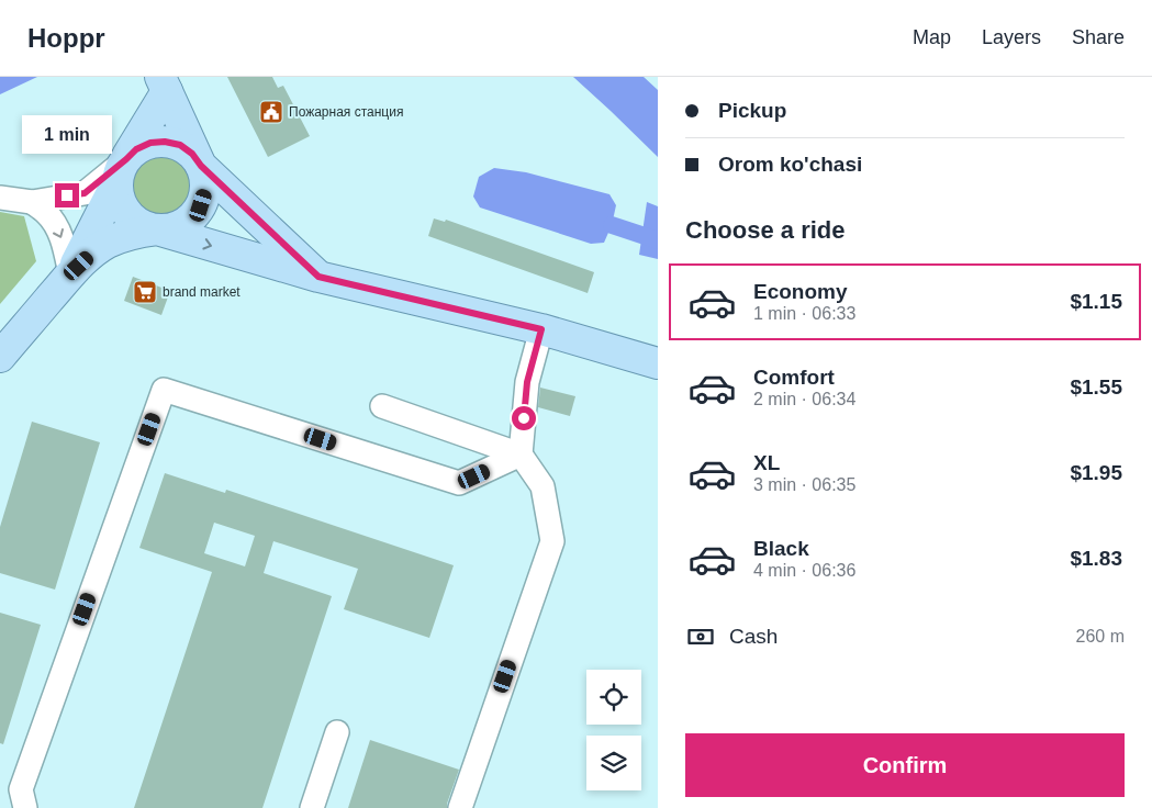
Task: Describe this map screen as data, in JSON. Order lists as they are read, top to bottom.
{
  "places": {
    "public building": ["Пожарная станция"],
    "supermarket": ["brand market"]
  },
  "page": {
    "header": "Hoppr",
    "nav": ["Map", "Layers", "Share"],
    "banner": ["Pickup", "Orom ko'chasi"],
    "bubble": "1 min",
    "heading": "Choose a ride",
    "list": [
      {
        "name": "Economy",
        "note": "1 min · 06:33",
        "value": "$1.15"
      },
      {
        "name": "Comfort",
        "note": "2 min · 06:34",
        "value": "$1.55"
      },
      {
        "name": "XL",
        "note": "3 min · 06:35",
        "value": "$1.95"
      },
      {
        "name": "Black",
        "note": "4 min · 06:36",
        "value": "$1.83"
      }
    ],
    "pay": ["Cash", "260 m"],
    "buttons": "Confirm"
  }
}
